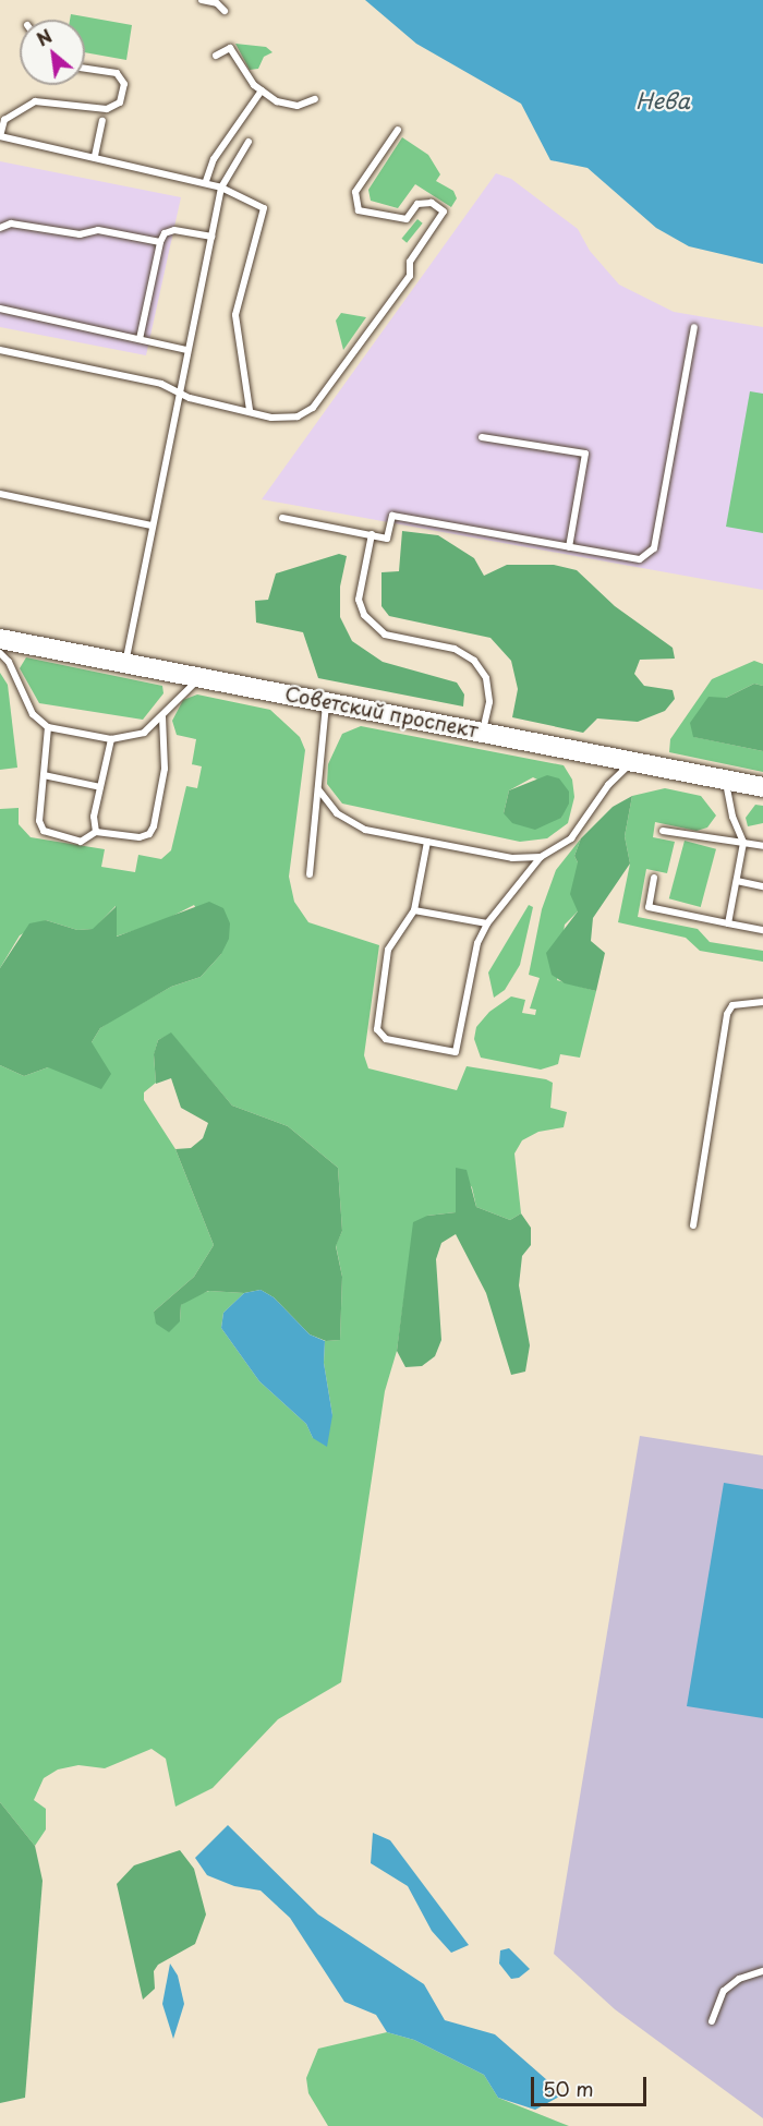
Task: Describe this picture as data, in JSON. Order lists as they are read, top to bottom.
{
  "streets": {
    "main road": ["Советский проспект"]
  },
  "water": ["Нева"],
  "scale_bar": "50 m",
  "north": "top left"
}
